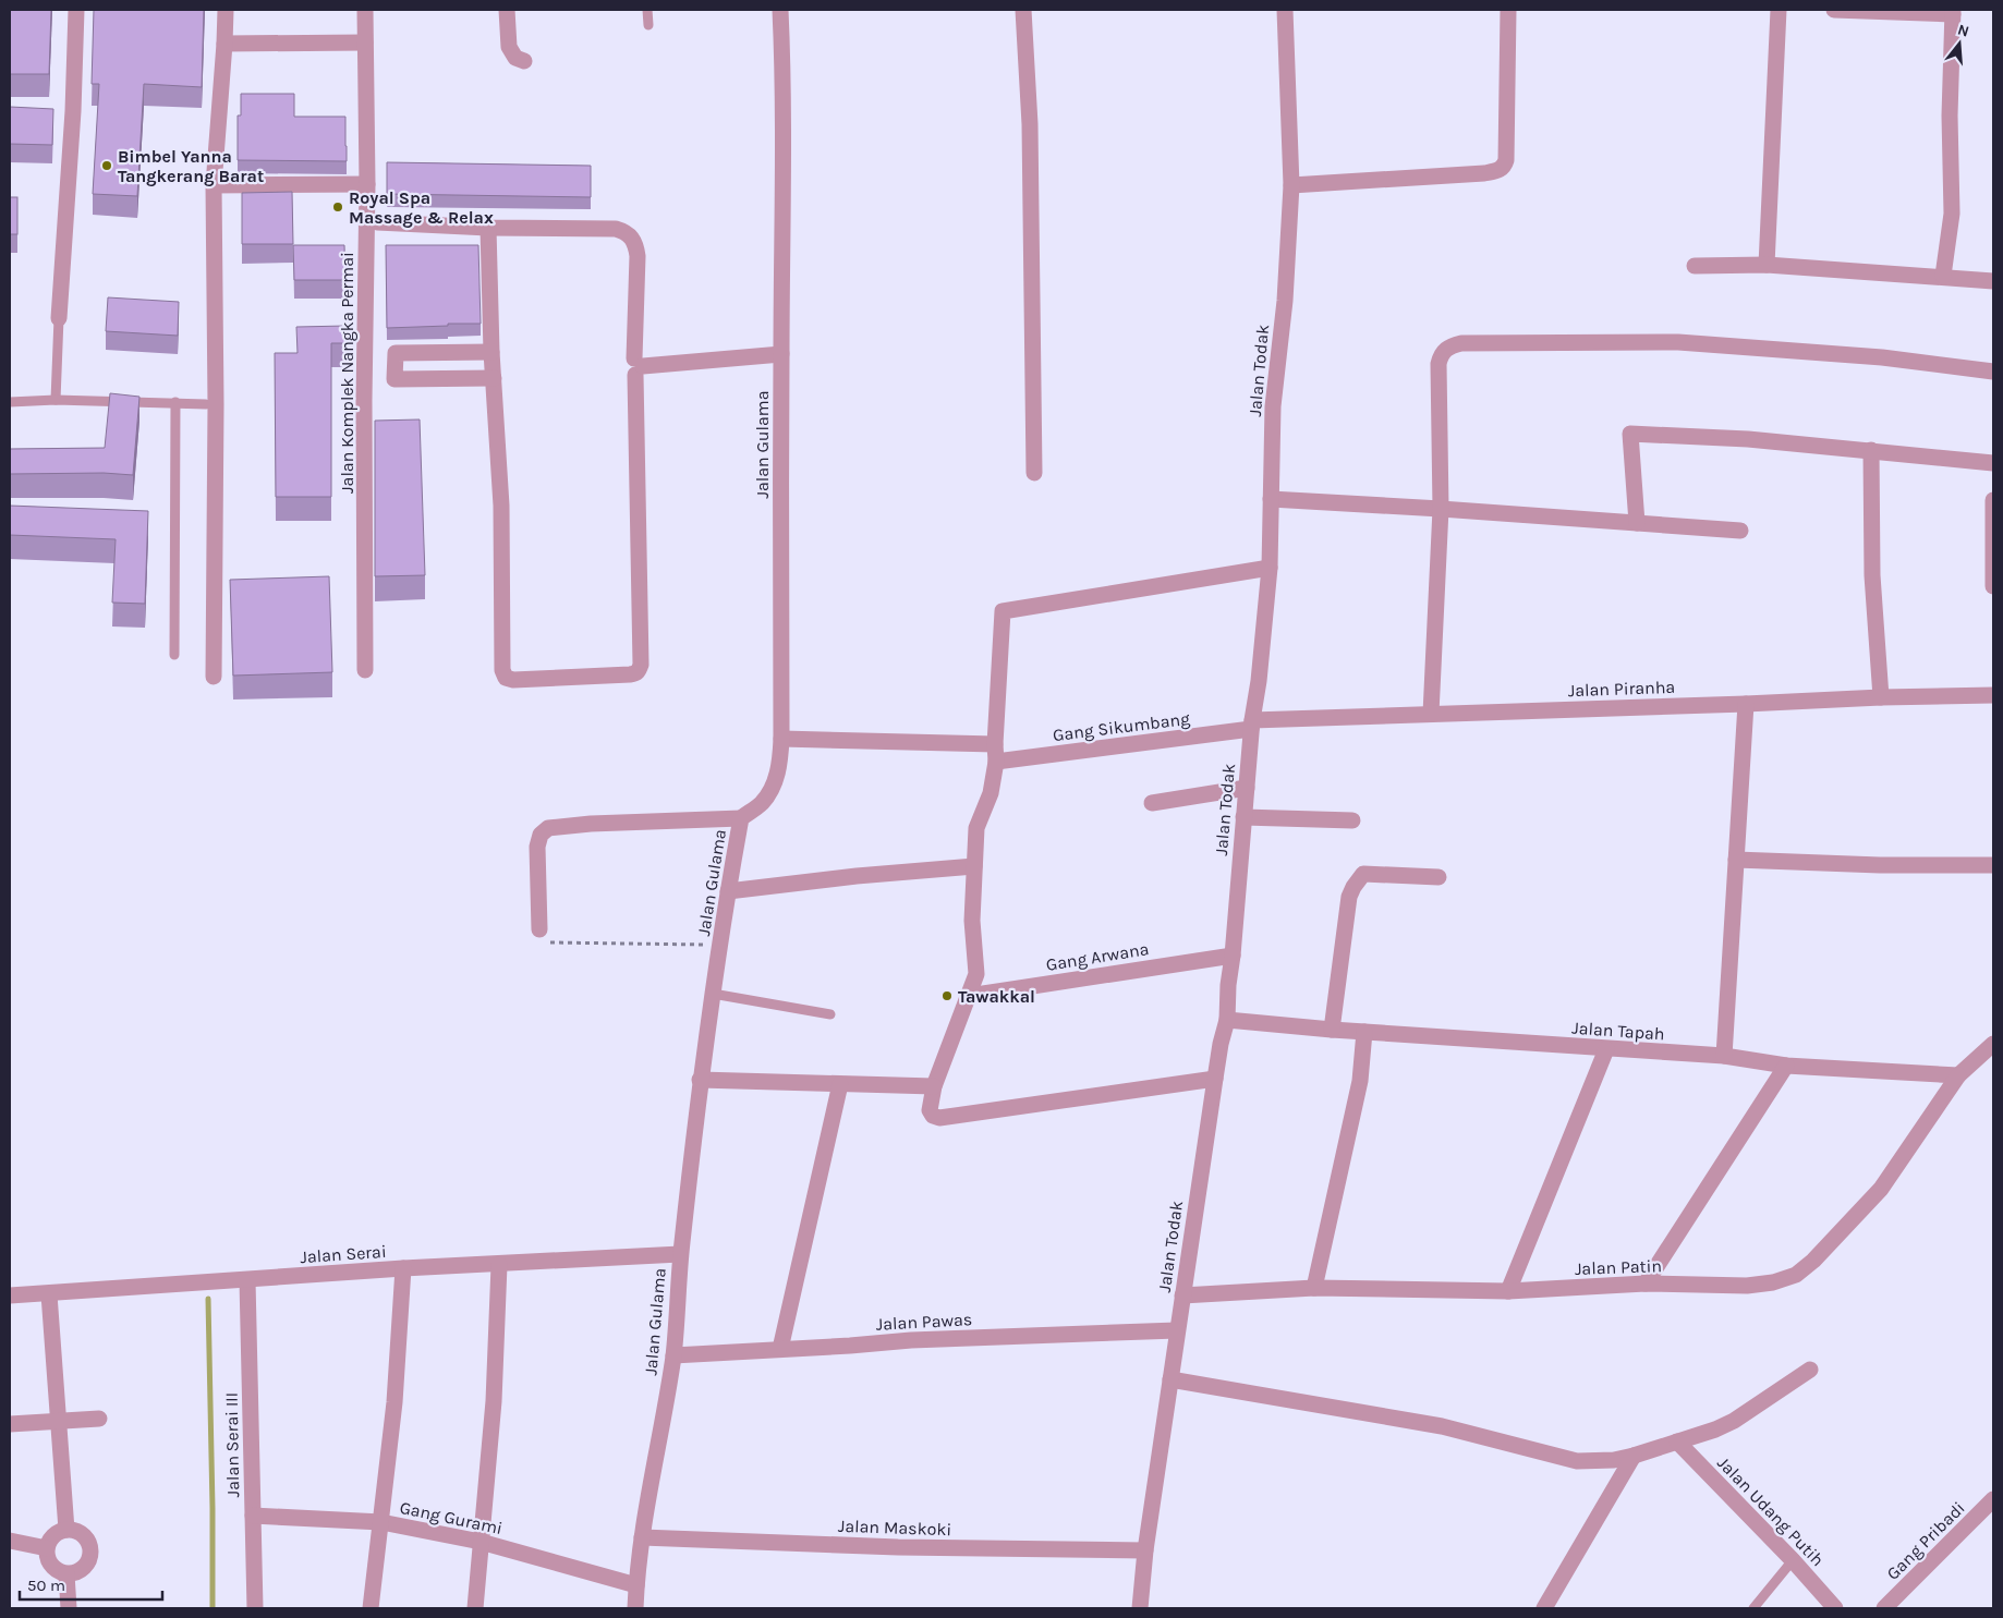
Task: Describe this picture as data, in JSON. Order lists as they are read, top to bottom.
{
  "streets": {
    "street": [
      "Jalan Todak",
      "Jalan Komplek Nangka Permai",
      "Jalan Gulama",
      "Jalan Piranha",
      "Gang Sikumbang",
      "Gang Arwana",
      "Jalan Tapah",
      "Jalan Serai",
      "Jalan Patin",
      "Jalan Pawas",
      "Jalan Serai III",
      "Jalan Udang Putih",
      "Gang Gurami",
      "Jalan Maskoki",
      "Gang Pribadi"
    ]
  },
  "crossings": [
    ["Jalan Todak", "Jalan Piranha"],
    ["Jalan Todak", "Gang Sikumbang"],
    ["Jalan Todak", "Gang Arwana"],
    ["Jalan Todak", "Jalan Tapah"],
    ["Jalan Todak", "Jalan Patin"],
    ["Jalan Todak", "Jalan Pawas"],
    ["Jalan Todak", "Jalan Maskoki"],
    ["Jalan Gulama", "Jalan Serai"],
    ["Jalan Gulama", "Jalan Pawas"],
    ["Jalan Gulama", "Gang Gurami"],
    ["Jalan Gulama", "Jalan Maskoki"],
    ["Jalan Piranha", "Gang Sikumbang"],
    ["Jalan Tapah", "Jalan Patin"],
    ["Jalan Serai", "Jalan Serai III"],
    ["Jalan Serai III", "Gang Gurami"]
  ],
  "places": ["Bimbel Yanna Tangkerang Barat", "Royal Spa Massage & Relax", "Tawakkal"],
  "scale_bar": "50 m",
  "north": "top"
}
